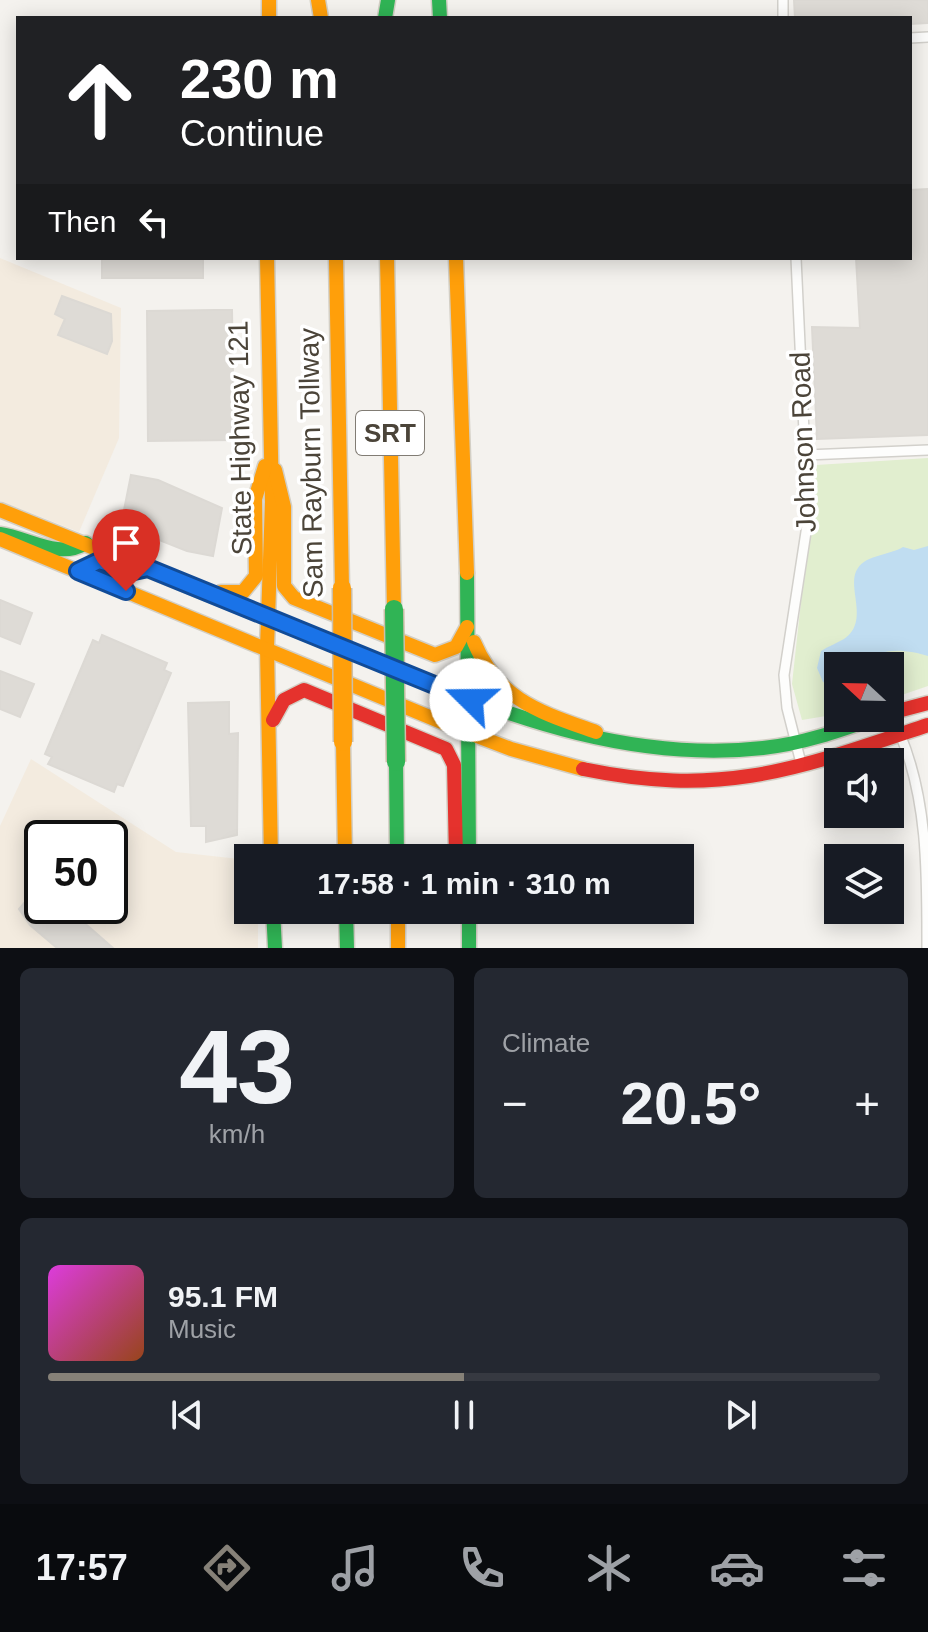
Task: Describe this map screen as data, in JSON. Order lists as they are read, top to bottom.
{
  "streets": {
    "main road": ["SRT", "State Highway 121", "Sam Rayburn Tollway"],
    "street": ["Johnson Road"]
  },
  "north": "left",
  "page": {
    "turn": ["230 m", "Continue"],
    "then": "Then",
    "limit": "50",
    "trip": "17:58 · 1 min · 310 m",
    "tile": [
      ["43", "km/h"],
      "Climate"
    ],
    "heat": ["−", "20.5°", "+"],
    "song": ["95.1 FM", "Music"],
    "tabs": "17:57"
  }
}
